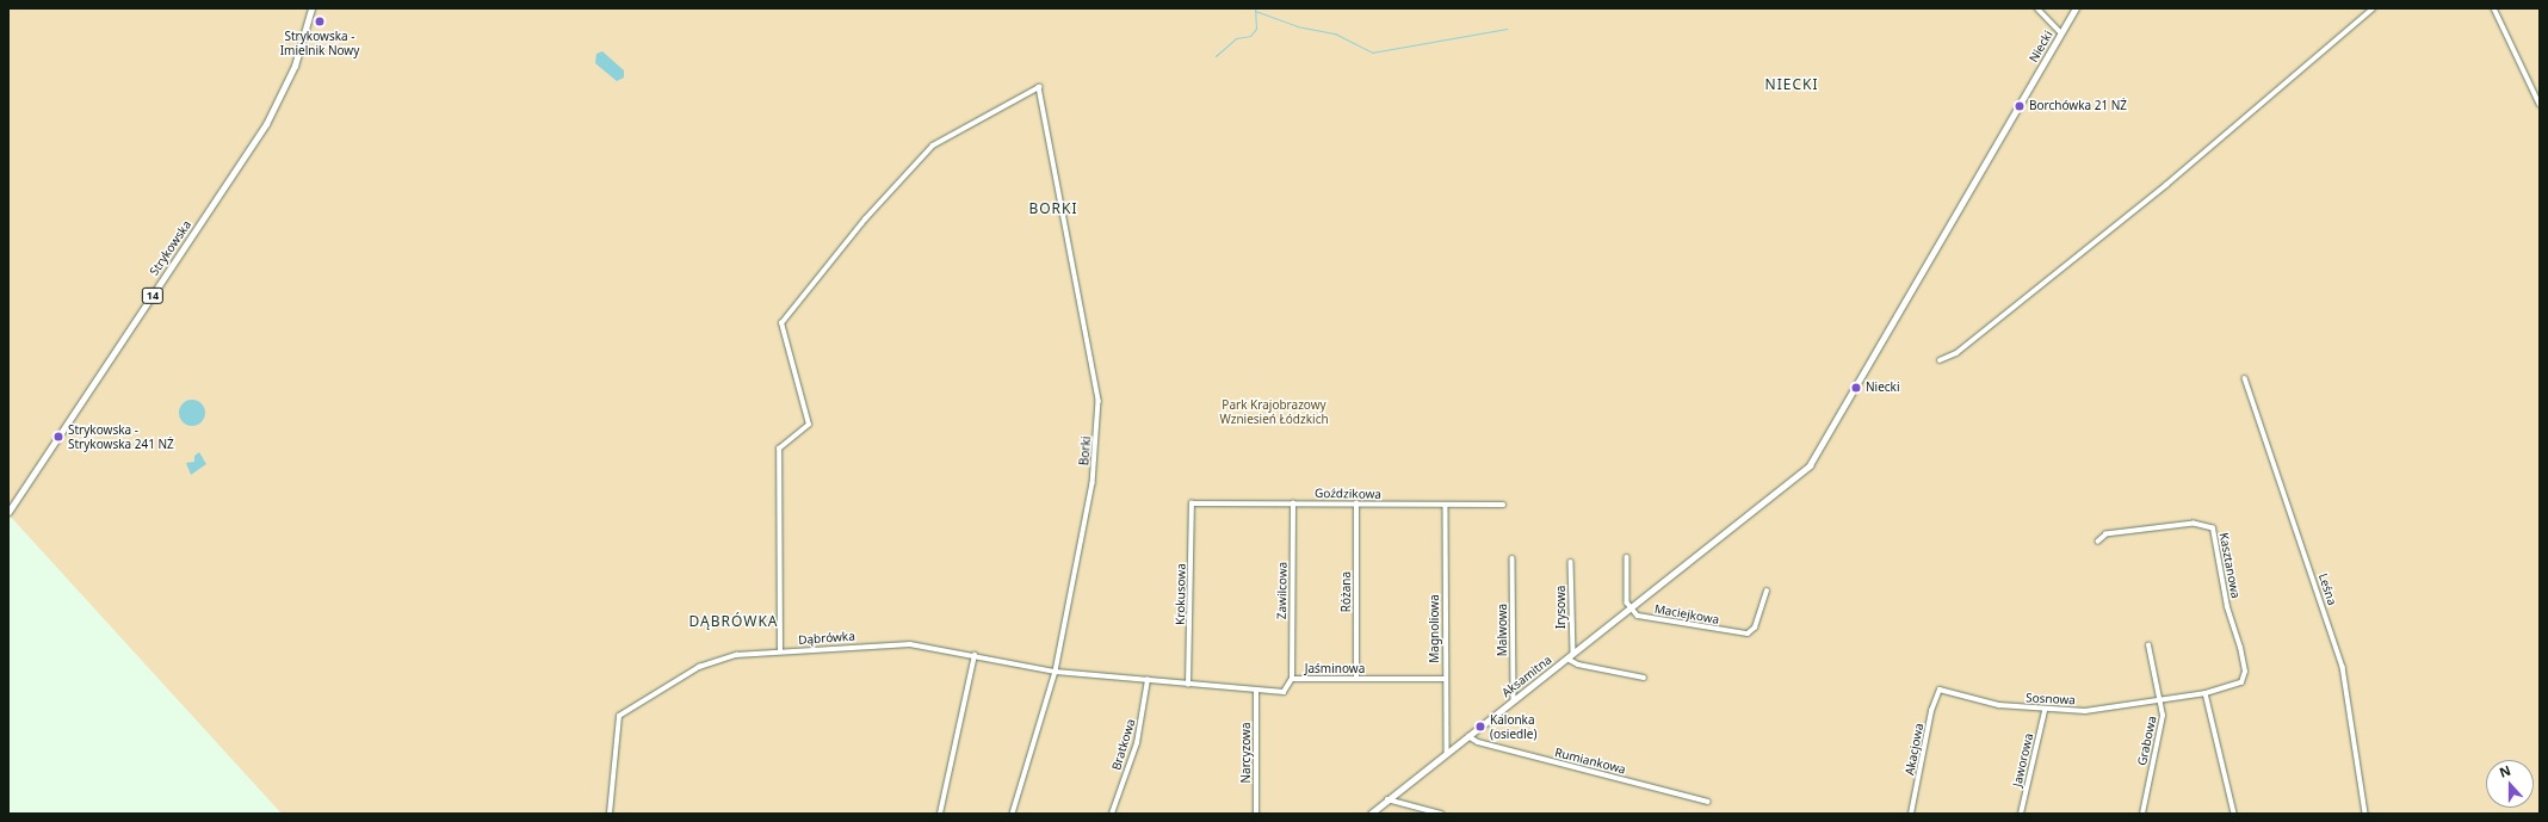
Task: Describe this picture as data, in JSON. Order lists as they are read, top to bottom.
{
  "streets": {
    "main road": ["Strykowska", "14"],
    "street": [
      "Niecki",
      "Borki",
      "Goździkowa",
      "Kasztanowa",
      "Leśna",
      "Zawilcowa",
      "Różana",
      "Krokusowa",
      "Irysowa",
      "Maciejkowa",
      "Magnoliowa",
      "Malwowa",
      "Dąbrówka",
      "Jaśminowa",
      "Aksamitna",
      "Sosnowa",
      "Grabowa",
      "Bratkowa",
      "Akacjowa",
      "Narcyzowa",
      "Jaworowa",
      "Rumiankowa"
    ]
  },
  "crossings": [
    ["Niecki", "Maciejkowa"],
    ["Niecki", "Aksamitna"],
    ["Borki", "Dąbrówka"],
    ["Goździkowa", "Zawilcowa"],
    ["Goździkowa", "Różana"],
    ["Goździkowa", "Krokusowa"],
    ["Goździkowa", "Magnoliowa"],
    ["Kasztanowa", "Sosnowa"],
    ["Kasztanowa", "Grabowa"],
    ["Zawilcowa", "Jaśminowa"],
    ["Różana", "Jaśminowa"],
    ["Krokusowa", "Jaśminowa"],
    ["Irysowa", "Aksamitna"],
    ["Maciejkowa", "Aksamitna"],
    ["Magnoliowa", "Jaśminowa"],
    ["Magnoliowa", "Aksamitna"],
    ["Malwowa", "Aksamitna"],
    ["Dąbrówka", "Jaśminowa"],
    ["Dąbrówka", "Bratkowa"],
    ["Jaśminowa", "Bratkowa"],
    ["Jaśminowa", "Narcyzowa"],
    ["Aksamitna", "Rumiankowa"],
    ["Sosnowa", "Grabowa"],
    ["Sosnowa", "Akacjowa"],
    ["Sosnowa", "Jaworowa"]
  ],
  "districts": ["NIECKI", "BORKI", "DĄBRÓWKA"],
  "parks": ["Park Krajobrazowy Wzniesień Łódzkich"],
  "places": [
    "Strykowska - Imielnik Nowy",
    "Borchówka 21 NŻ",
    "Niecki",
    "Strykowska - Strykowska 241 NŻ",
    "Kalonka (osiedle)"
  ],
  "north": "top"
}
